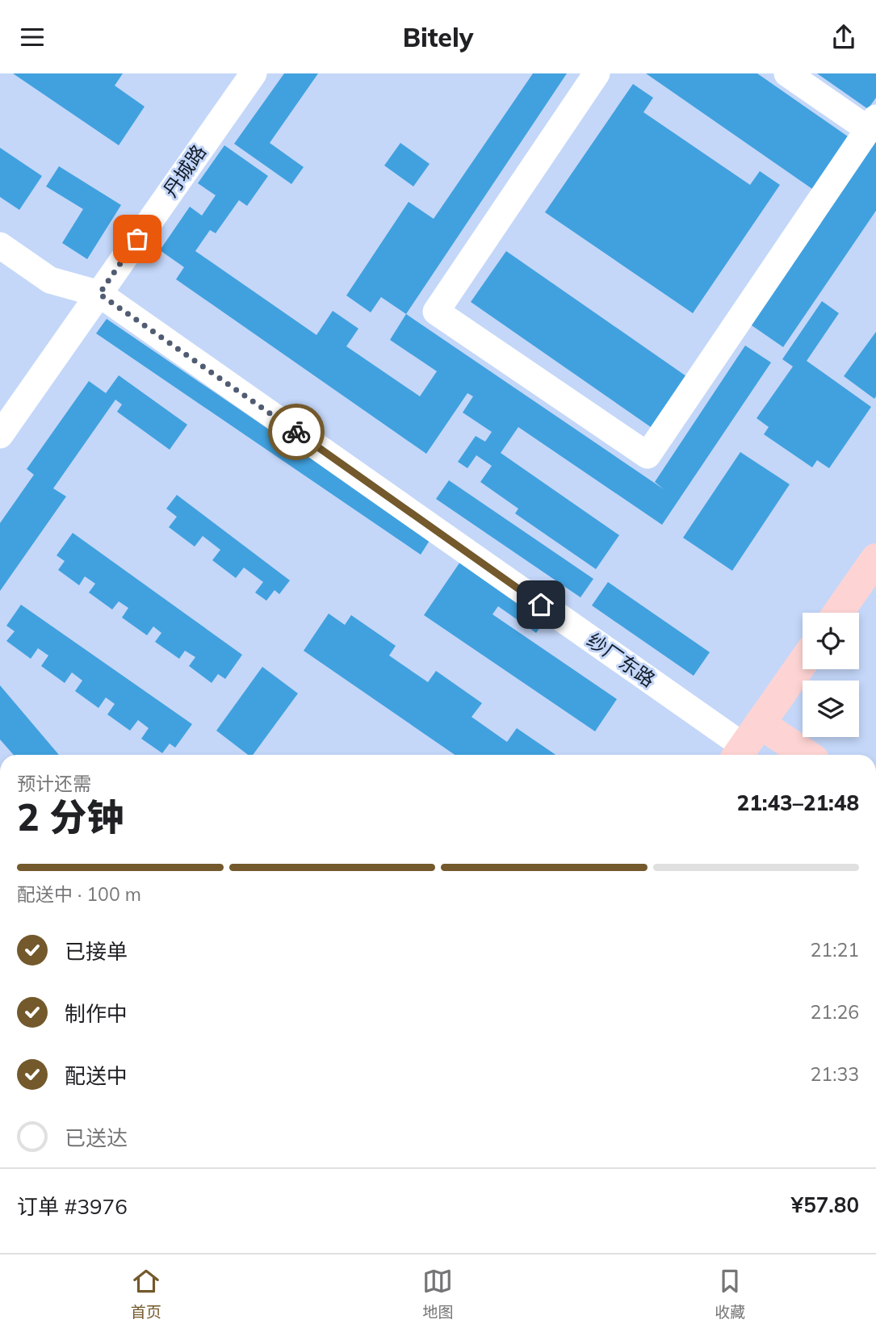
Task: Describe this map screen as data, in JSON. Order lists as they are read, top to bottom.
{
  "streets": {
    "main road": ["纱厂东路"],
    "street": ["丹城路"]
  },
  "crossings": [
    ["丹城路", "纱厂东路"]
  ],
  "page": {
    "header": "Bitely",
    "heading": ["2 分钟", "预计还需", "21:43–21:48"],
    "panel": ["订单 #3976", "¥57.80"],
    "bar": "配送中 · 100 m",
    "list": [
      ["已接单", "21:21"],
      ["制作中", "21:26"],
      ["配送中", "21:33"],
      "已送达"
    ],
    "tabs": ["首页", "地图", "收藏"]
  }
}
